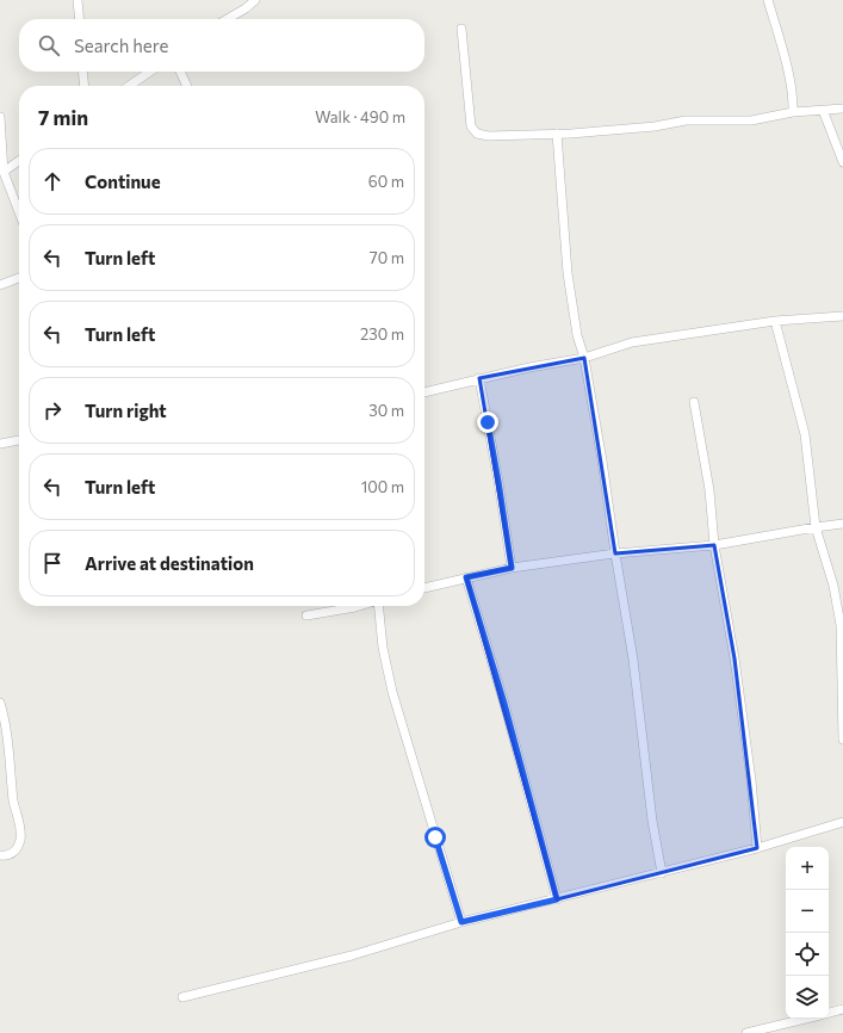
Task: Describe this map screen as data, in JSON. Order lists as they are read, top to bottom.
{
  "page": {
    "search": "Search here",
    "heading": ["7 min", "Walk · 490 m"],
    "list": [
      ["Continue", "60 m"],
      ["Turn left", "70 m"],
      ["Turn left", "230 m"],
      ["Turn right", "30 m"],
      ["Turn left", "100 m"],
      "Arrive at destination"
    ],
    "map_buttons": ["+", "−"]
  }
}
